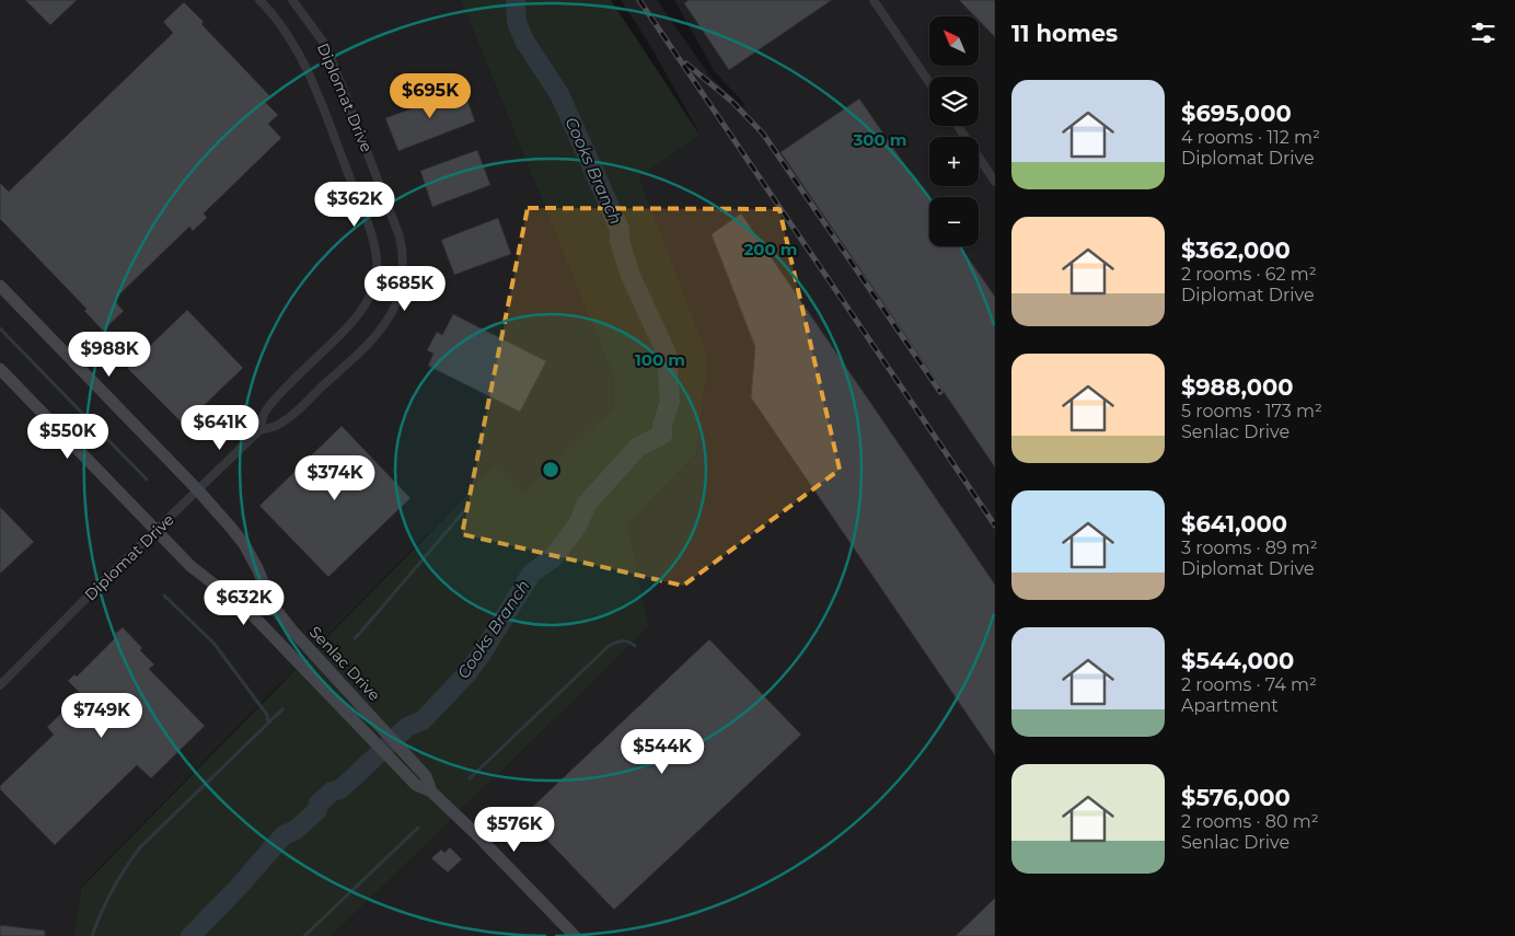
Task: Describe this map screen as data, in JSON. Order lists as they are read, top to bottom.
{
  "streets": {
    "street": ["Diplomat Drive", "Senlac Drive"]
  },
  "crossings": [
    ["Diplomat Drive", "Senlac Drive"]
  ],
  "water": ["Cooks Branch"],
  "north": "top left",
  "page": {
    "heading": "11 homes",
    "map_buttons": ["+", "−"],
    "list": [
      {
        "name": "$695,000",
        "note": "4 rooms · 112 m² · Diplomat Drive"
      },
      {
        "name": "$362,000",
        "note": "2 rooms · 62 m² · Diplomat Drive"
      },
      {
        "name": "$988,000",
        "note": "5 rooms · 173 m² · Senlac Drive"
      },
      {
        "name": "$641,000",
        "note": "3 rooms · 89 m² · Diplomat Drive"
      },
      {
        "name": "$544,000",
        "note": "2 rooms · 74 m² · Apartment"
      },
      {
        "name": "$576,000",
        "note": "2 rooms · 80 m² · Senlac Drive"
      }
    ],
    "price": [
      "$695K",
      "$362K",
      "$685K",
      "$988K",
      "$641K",
      "$550K",
      "$374K",
      "$632K",
      "$749K",
      "$544K",
      "$576K"
    ]
  },
  "rings": ["300 m", "200 m", "100 m"]
}
